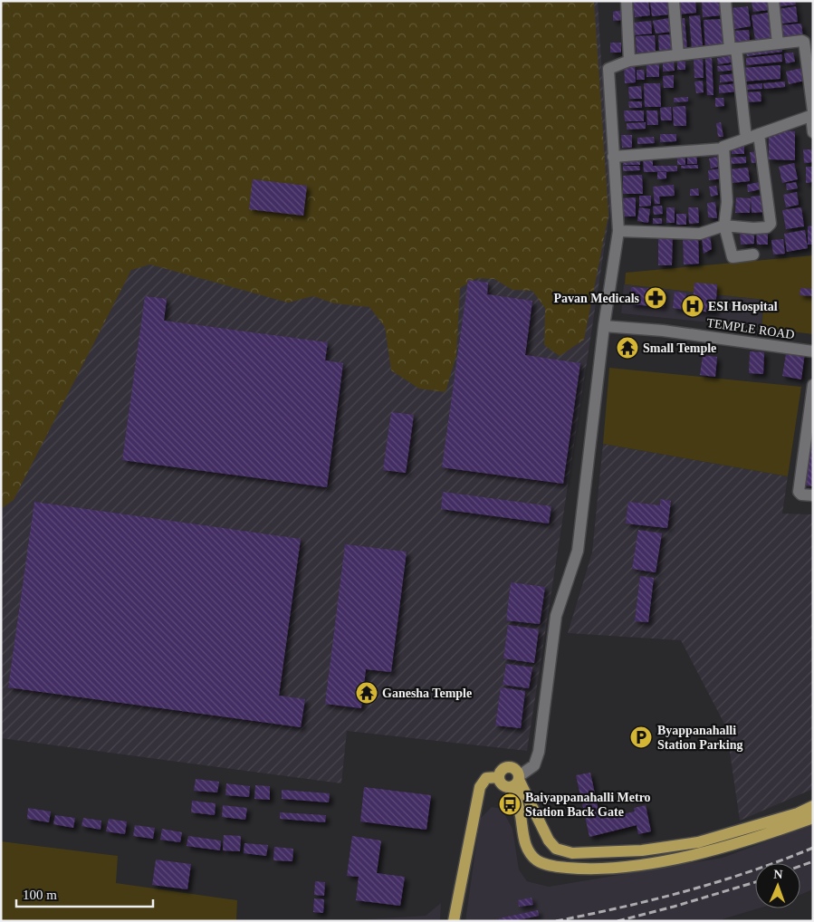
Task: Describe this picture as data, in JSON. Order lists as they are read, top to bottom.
{
  "streets": {
    "street": ["TEMPLE ROAD"]
  },
  "places": {
    "pharmacy": ["Pavan Medicals"],
    "hospital": ["ESI Hospital"],
    "temple": ["Small Temple", "Ganesha Temple"],
    "parking": ["Byappanahalli Station Parking"],
    "bus stop": ["Baiyappanahalli Metro Station Back Gate"]
  },
  "scale_bar": "100 m",
  "north": "top"
}
